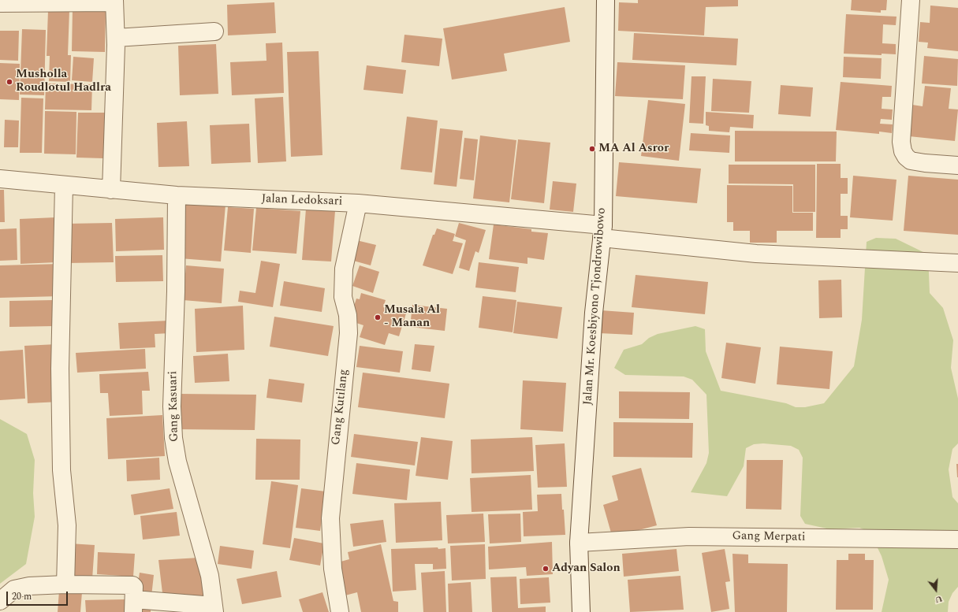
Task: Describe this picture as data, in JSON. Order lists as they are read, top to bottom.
{
  "streets": {
    "street": [
      "Jalan Ledoksari",
      "Jalan Mr. Koesbiyono Tjondrowibowo",
      "Gang Kasuari",
      "Gang Kutilang",
      "Gang Merpati"
    ]
  },
  "crossings": [
    ["Jalan Ledoksari", "Jalan Mr. Koesbiyono Tjondrowibowo"],
    ["Jalan Ledoksari", "Gang Kasuari"],
    ["Jalan Ledoksari", "Gang Kutilang"],
    ["Jalan Mr. Koesbiyono Tjondrowibowo", "Gang Merpati"]
  ],
  "places": [
    "Musholla Roudlotul Hadlra",
    "MA Al Asror",
    "Musala Al - Manan",
    "Adyan Salon"
  ],
  "scale_bar": "20 m",
  "north": "bottom"
}
